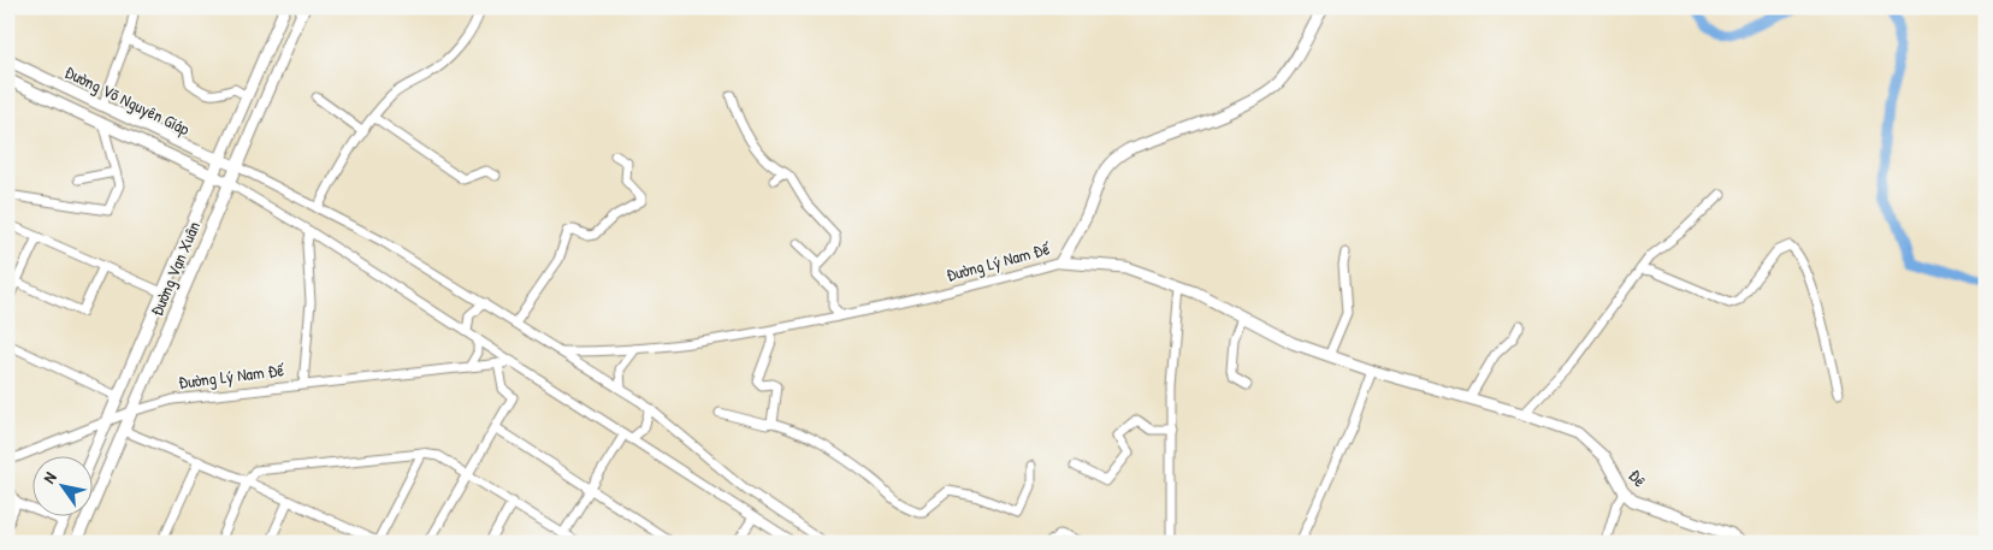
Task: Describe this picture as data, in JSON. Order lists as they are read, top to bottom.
{
  "streets": {
    "main road": [
      "Đường Võ Nguyên Giáp",
      "Đường Lý Nam Đế",
      "Đường Vạn Xuân",
      "Đê"
    ]
  },
  "crossings": [
    ["Đường Võ Nguyên Giáp", "Đường Vạn Xuân"],
    ["Đường Lý Nam Đế", "Đường Vạn Xuân"],
    ["Đường Lý Nam Đế", "Đê"]
  ],
  "north": "top left"
}
